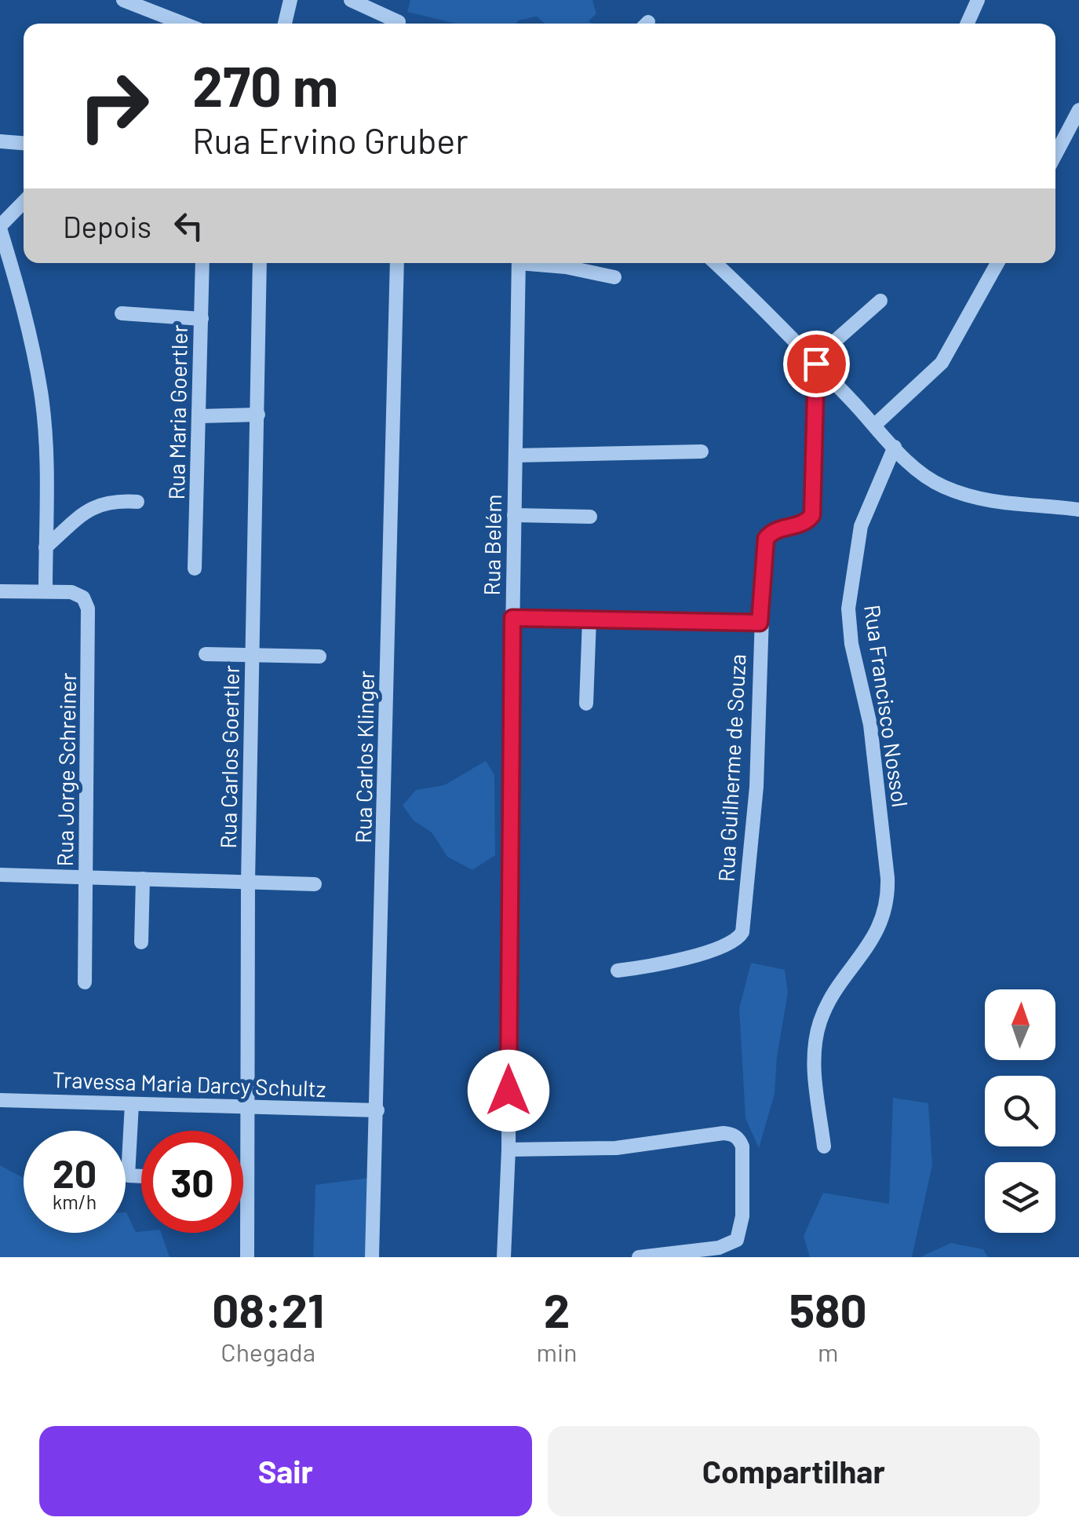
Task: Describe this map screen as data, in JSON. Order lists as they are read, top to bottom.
{
  "streets": {
    "street": [
      "Rua Maria Goertler",
      "Rua Belém",
      "Rua Francisco Nossol",
      "Rua Carlos Goertler",
      "Rua Carlos Klinger",
      "Rua Guilherme de Souza",
      "Rua Jorge Schreiner",
      "Travessa Maria Darcy Schultz"
    ]
  },
  "crossings": [
    ["Rua Carlos Goertler", "Travessa Maria Darcy Schultz"],
    ["Rua Carlos Klinger", "Travessa Maria Darcy Schultz"]
  ],
  "north": "top",
  "page": {
    "turn": ["270 m", "Rua Ervino Gruber"],
    "then": "Depois",
    "speed": "20 km/h",
    "limit": "30",
    "eta": [
      "08:21",
      "Chegada",
      "2",
      "min",
      "580",
      "m"
    ],
    "buttons": ["Sair", "Compartilhar"]
  }
}
